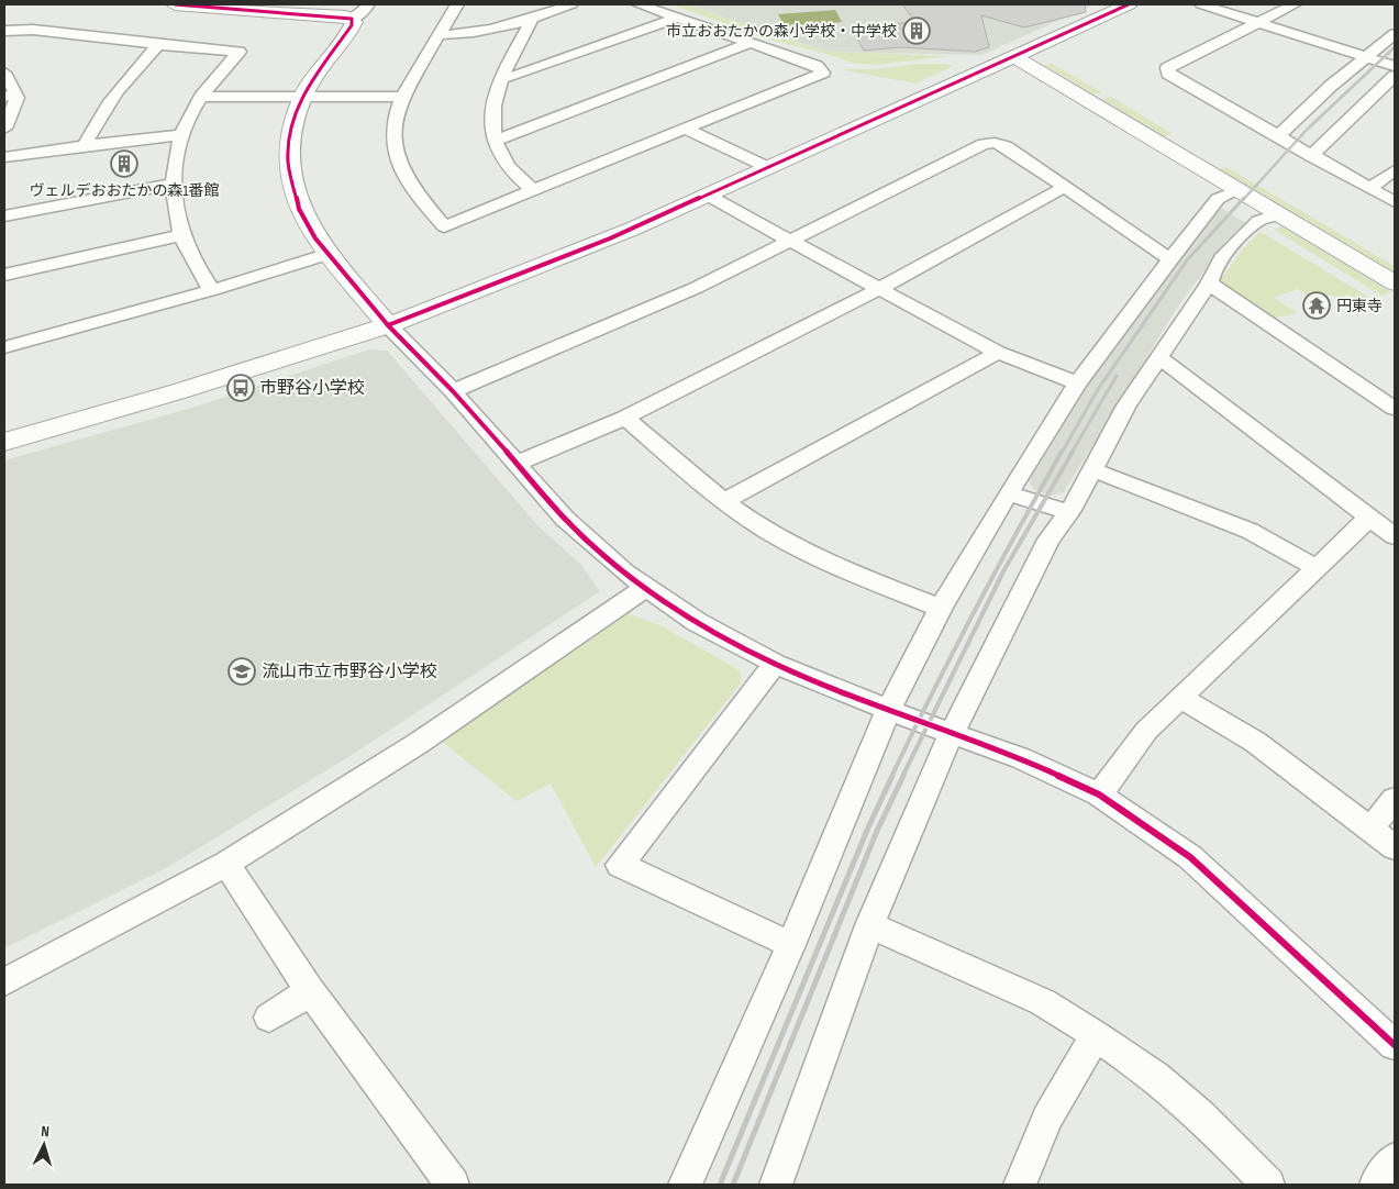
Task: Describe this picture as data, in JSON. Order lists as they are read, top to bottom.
{
  "places": {
    "building": ["市立おおたかの森小学校・中学校", "ヴェルデおおたかの森1番館"],
    "temple": ["円東寺"],
    "bus stop": ["市野谷小学校"],
    "school or university": ["流山市立市野谷小学校"]
  },
  "north": "top"
}
